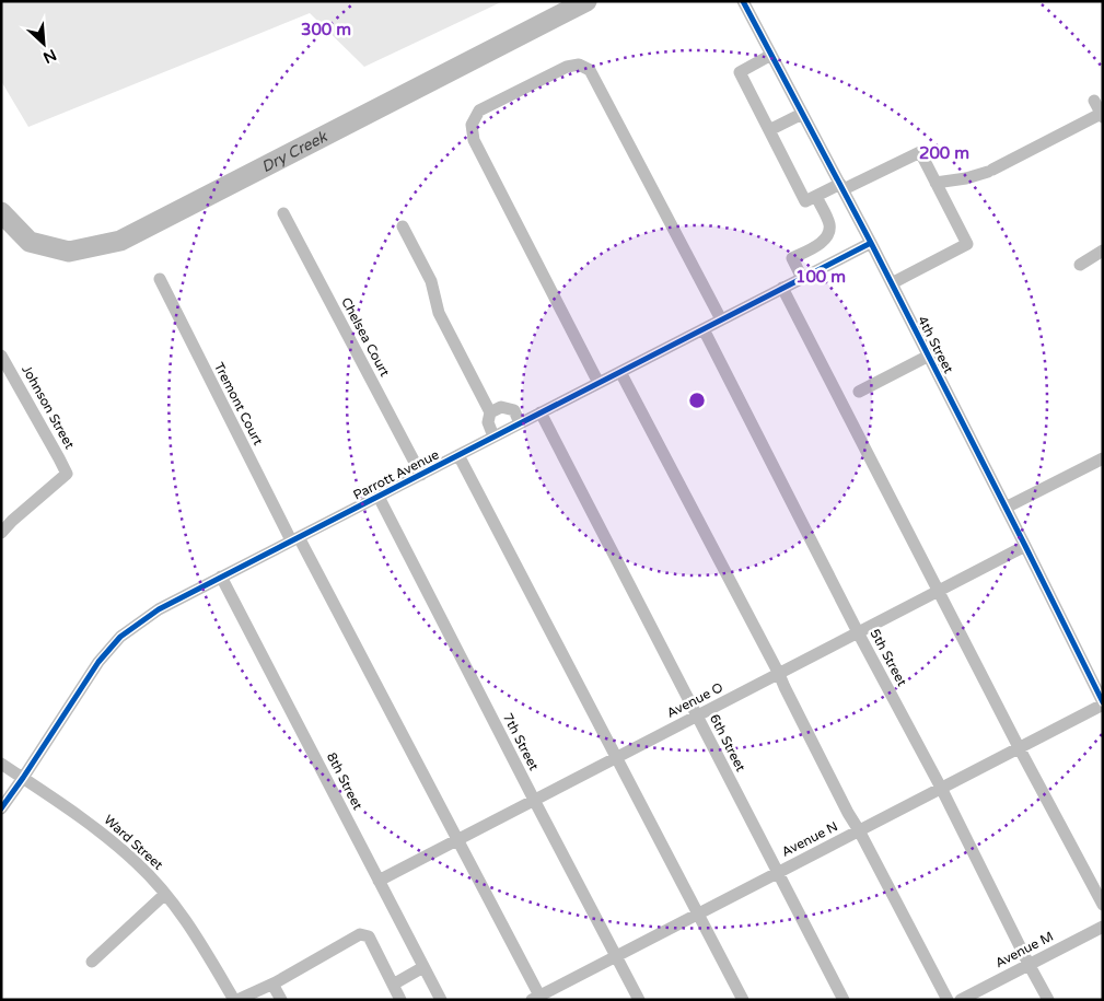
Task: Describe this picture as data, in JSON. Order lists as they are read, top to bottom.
{
  "streets": {
    "street": [
      "Chelsea Court",
      "4th Street",
      "Tremont Court",
      "Johnson Street",
      "Parrott Avenue",
      "5th Street",
      "Avenue O",
      "7th Street",
      "6th Street",
      "8th Street",
      "Avenue N",
      "Ward Street",
      "Avenue M"
    ]
  },
  "crossings": [
    ["Chelsea Court", "Parrott Avenue"],
    ["4th Street", "Parrott Avenue"],
    ["4th Street", "Avenue O"],
    ["4th Street", "Avenue N"],
    ["Tremont Court", "Parrott Avenue"],
    ["Tremont Court", "Avenue O"],
    ["Tremont Court", "Avenue N"],
    ["Parrott Avenue", "5th Street"],
    ["Parrott Avenue", "7th Street"],
    ["Parrott Avenue", "6th Street"],
    ["Parrott Avenue", "8th Street"],
    ["Parrott Avenue", "Ward Street"],
    ["5th Street", "Avenue O"],
    ["5th Street", "Avenue N"],
    ["5th Street", "Avenue M"],
    ["Avenue O", "7th Street"],
    ["Avenue O", "6th Street"],
    ["Avenue O", "8th Street"],
    ["7th Street", "Avenue N"],
    ["6th Street", "Avenue N"]
  ],
  "water": ["Dry Creek"],
  "north": "bottom right",
  "rings": ["300 m", "200 m", "100 m"]
}
